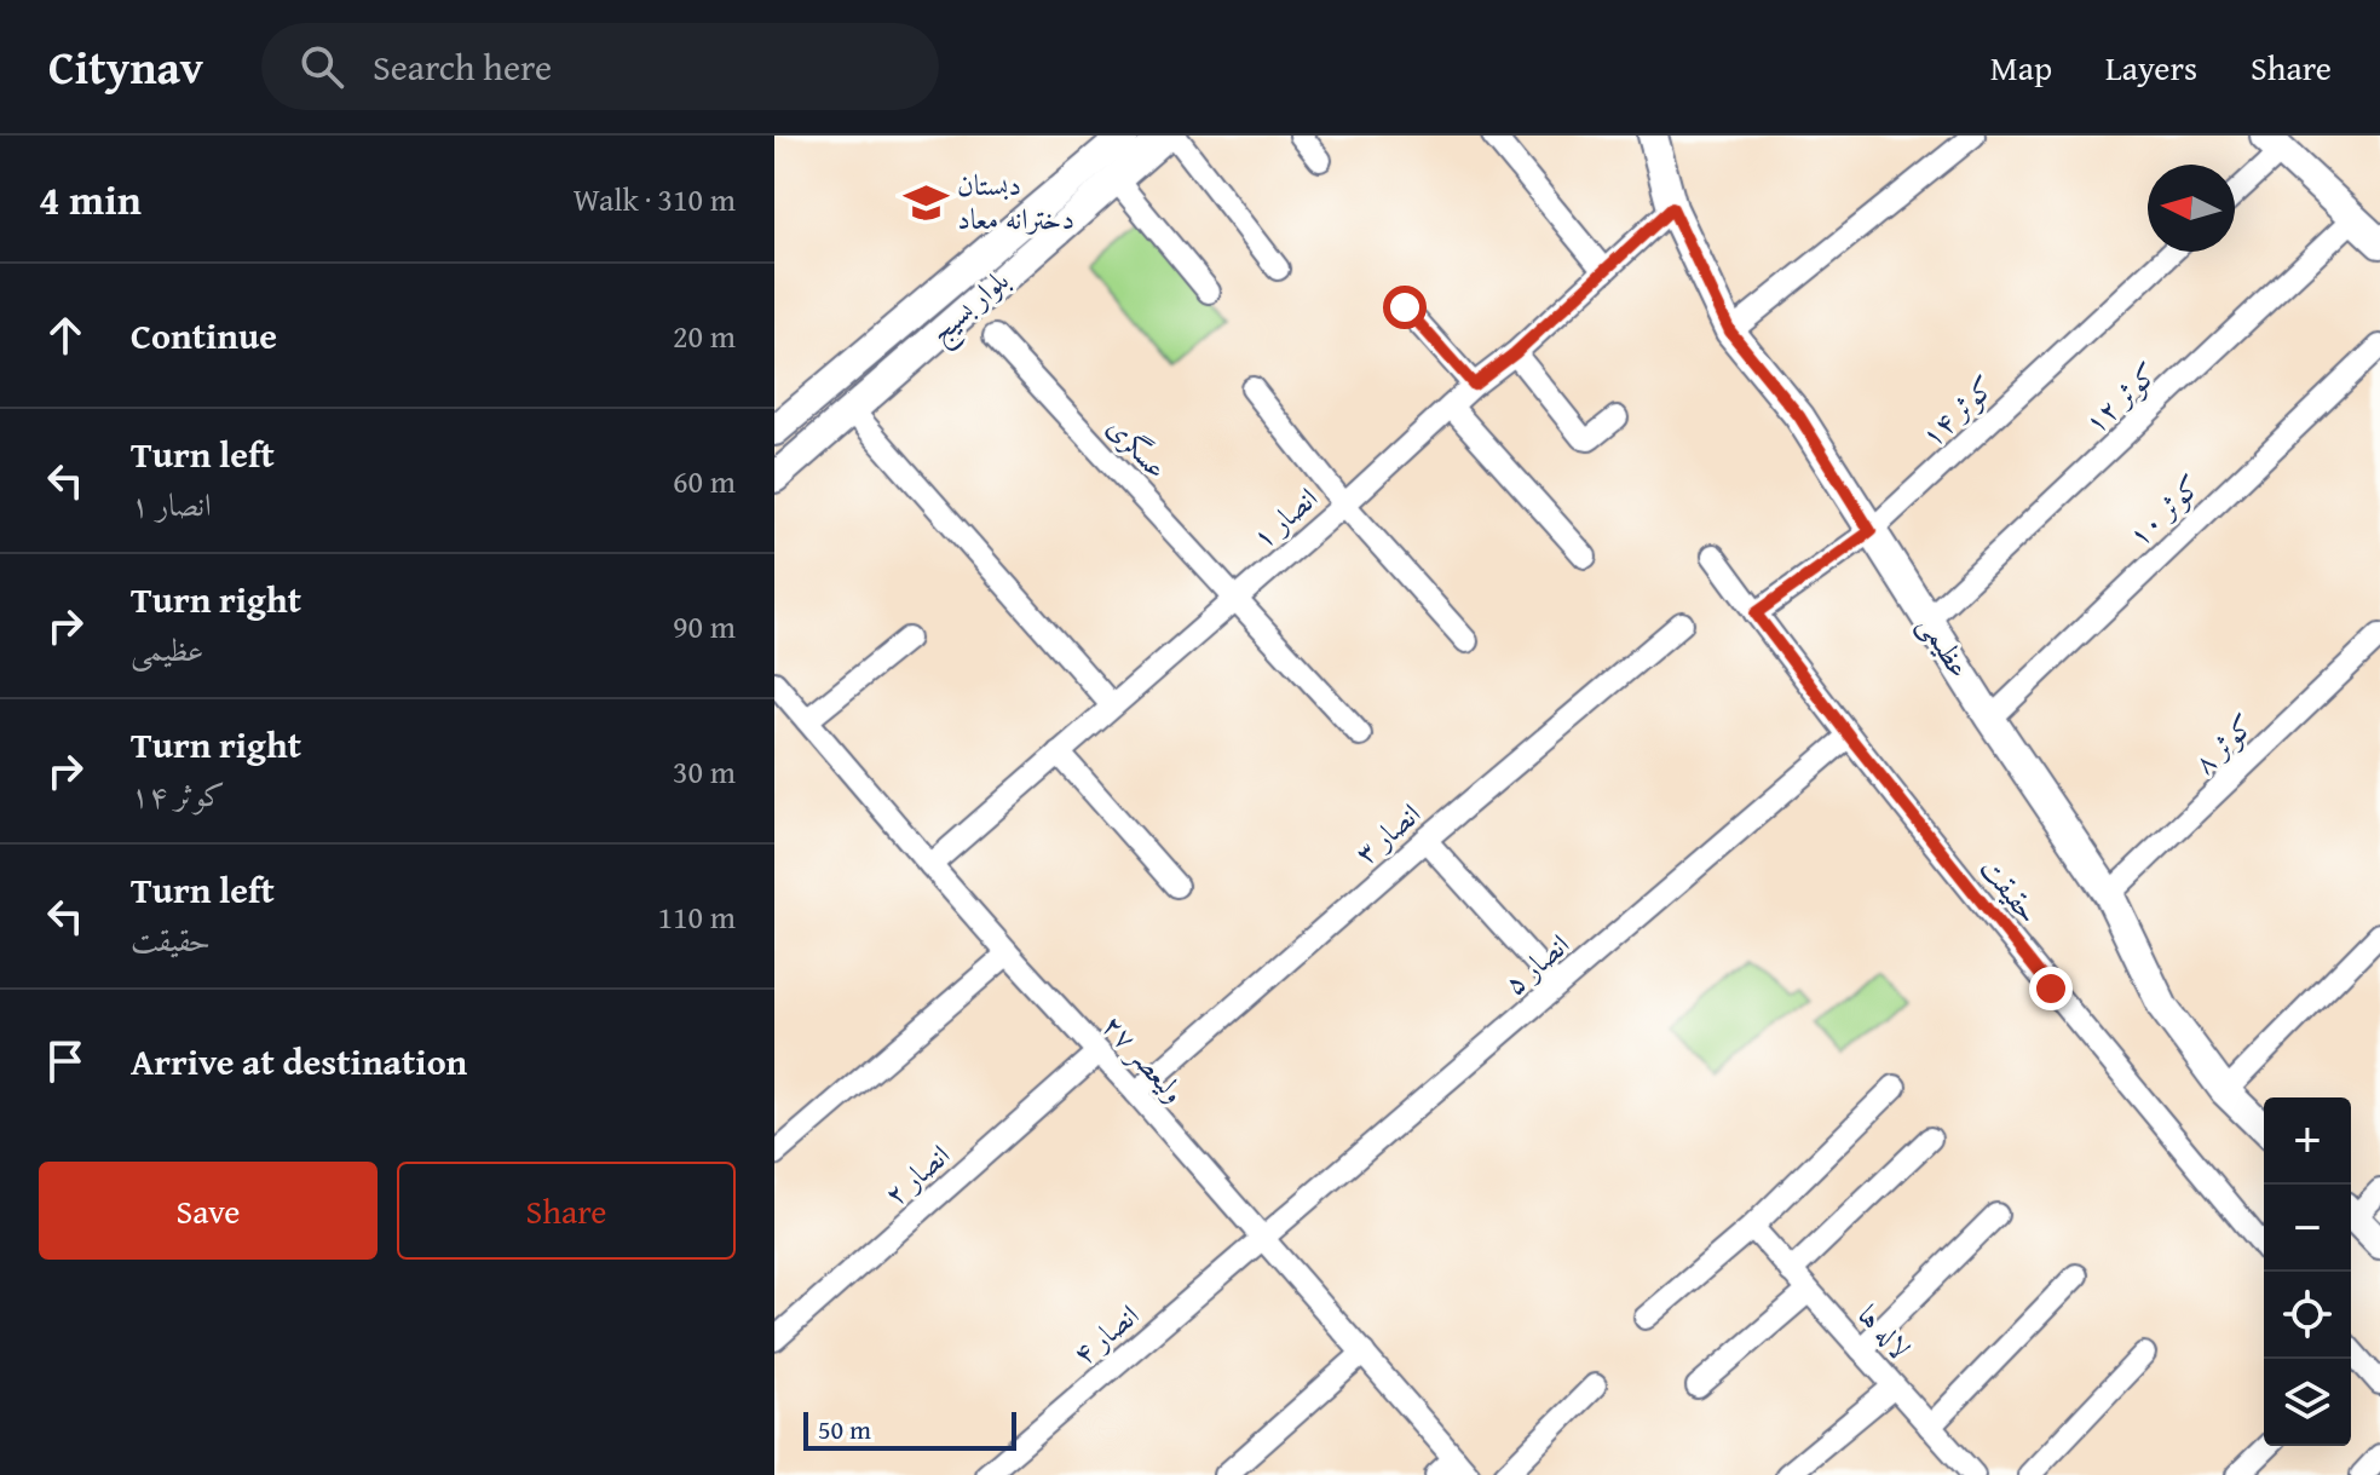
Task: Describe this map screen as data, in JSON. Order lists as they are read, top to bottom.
{
  "streets": {
    "street": [
      "بلوار بسیج",
      "کوثر ۱۲",
      "کوثر ۱۴",
      "عسگری",
      "کوثر ۱۰",
      "انصار ۱",
      "عظیمی",
      "کوثر ۸",
      "انصار ۳",
      "حقیقت",
      "انصار ۵",
      "ولیعصر ۲۷",
      "انصار ۲",
      "لاله ها",
      "انصار ۴"
    ]
  },
  "crossings": [
    ["کوثر ۱۲", "عظیمی"],
    ["کوثر ۱۴", "عظیمی"],
    ["کوثر ۱۴", "حقیقت"],
    ["عسگری", "انصار ۱"],
    ["کوثر ۱۰", "عظیمی"],
    ["انصار ۱", "عظیمی"],
    ["انصار ۱", "ولیعصر ۲۷"],
    ["عظیمی", "کوثر ۸"],
    ["انصار ۳", "ولیعصر ۲۷"],
    ["حقیقت", "انصار ۵"],
    ["انصار ۵", "ولیعصر ۲۷"],
    ["انصار ۵", "انصار ۴"],
    ["ولیعصر ۲۷", "انصار ۲"],
    ["ولیعصر ۲۷", "انصار ۴"]
  ],
  "places": {
    "school or university": ["دبستان دخترانه معاد"]
  },
  "scale_bar": "50 m",
  "north": "left",
  "page": {
    "header": "Citynav",
    "search": "Search here",
    "nav": ["Map", "Layers", "Share"],
    "heading": ["4 min", "Walk · 310 m"],
    "list": [
      ["Continue", "20 m"],
      ["Turn left", "انصار ۱", "60 m"],
      ["Turn right", "عظیمی", "90 m"],
      ["Turn right", "کوثر ۱۴", "30 m"],
      ["Turn left", "حقیقت", "110 m"],
      "Arrive at destination"
    ],
    "map_buttons": ["+", "−"],
    "buttons": ["Save", "Share"],
    "scale": "50 m"
  }
}
